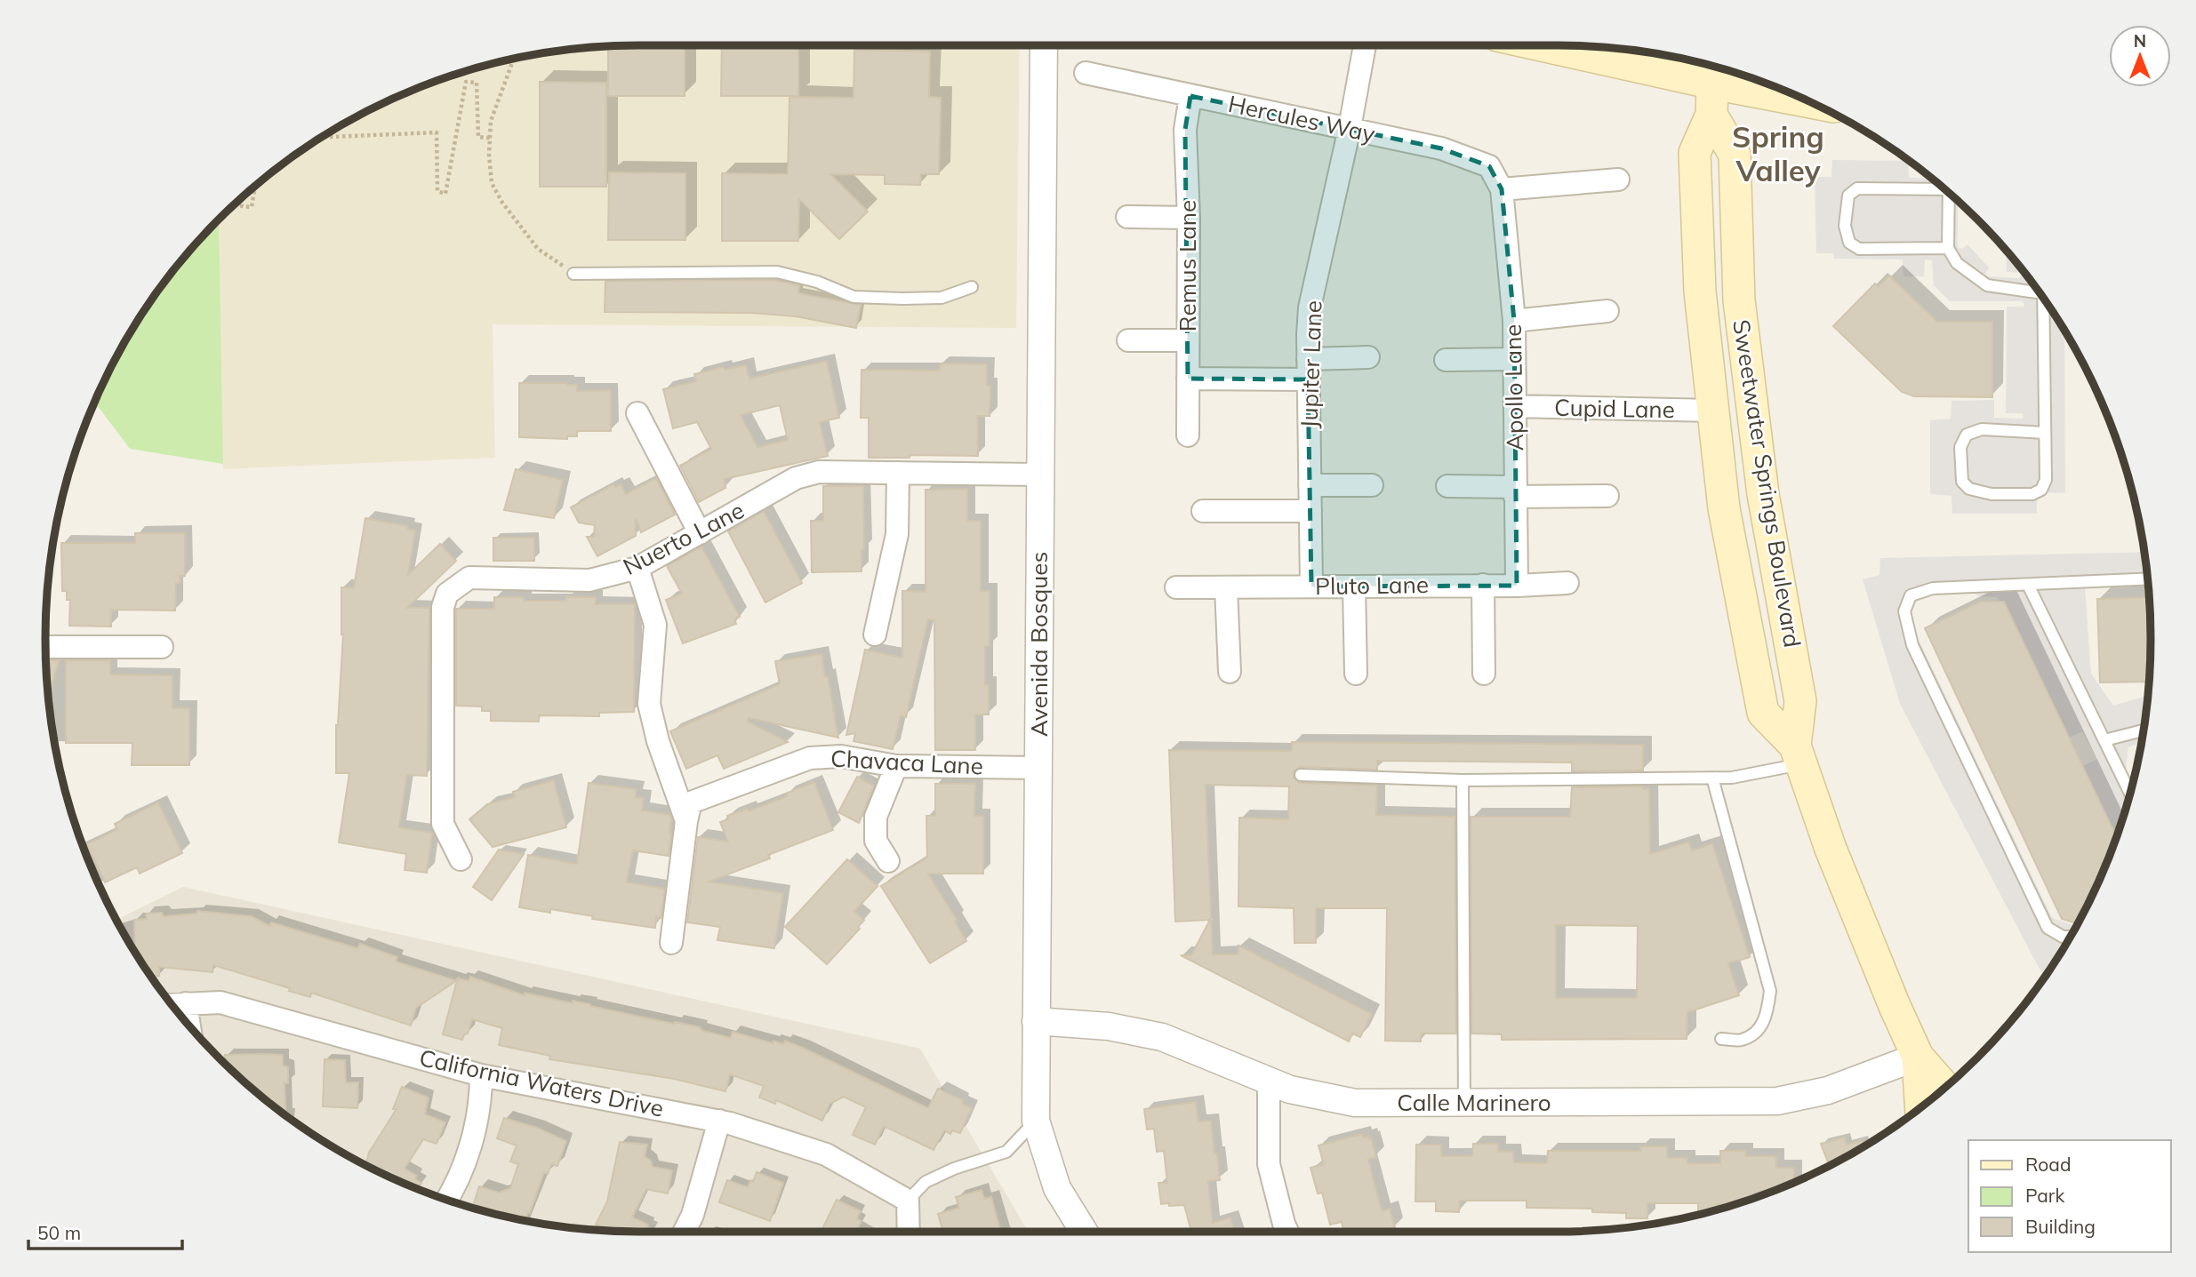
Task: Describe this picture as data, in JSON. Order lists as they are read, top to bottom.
{
  "streets": {
    "main road": ["Sweetwater Springs Boulevard"],
    "street": [
      "Hercules Way",
      "Remus Lane",
      "Jupiter Lane",
      "Apollo Lane",
      "Cupid Lane",
      "Nuerto Lane",
      "Pluto Lane",
      "Avenida Bosques",
      "Chavaca Lane",
      "California Waters Drive",
      "Calle Marinero"
    ]
  },
  "crossings": [
    ["Hercules Way", "Remus Lane"],
    ["Hercules Way", "Jupiter Lane"],
    ["Hercules Way", "Apollo Lane"],
    ["Jupiter Lane", "Pluto Lane"],
    ["Apollo Lane", "Cupid Lane"],
    ["Apollo Lane", "Pluto Lane"],
    ["Cupid Lane", "Sweetwater Springs Boulevard"],
    ["Sweetwater Springs Boulevard", "Calle Marinero"],
    ["Nuerto Lane", "Avenida Bosques"],
    ["Avenida Bosques", "Chavaca Lane"],
    ["Avenida Bosques", "Calle Marinero"]
  ],
  "districts": ["Spring Valley"],
  "legend": ["Road", "Park", "Building"],
  "scale_bar": "50 m",
  "north": "top"
}
